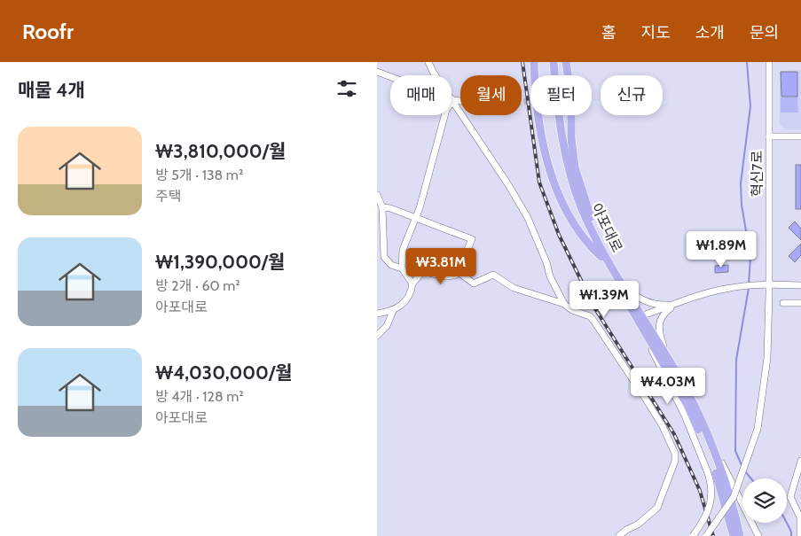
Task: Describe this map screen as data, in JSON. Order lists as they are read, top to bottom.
{
  "streets": {
    "main road": ["아포대로"],
    "street": ["혁신7로"]
  },
  "page": {
    "header": "Roofr",
    "nav": [
      "홈",
      "지도",
      "소개",
      "문의"
    ],
    "heading": "매물 4개",
    "chip": [
      "매매",
      "월세",
      "필터",
      "신규"
    ],
    "list": [
      {
        "name": "₩3,810,000/월",
        "note": "방 5개 · 138 m² · 주택"
      },
      {
        "name": "₩1,390,000/월",
        "note": "방 2개 · 60 m² · 아포대로"
      },
      {
        "name": "₩4,030,000/월",
        "note": "방 4개 · 128 m² · 아포대로"
      }
    ],
    "price": [
      "₩1.89M",
      "₩3.81M",
      "₩1.39M",
      "₩4.03M"
    ]
  }
}
